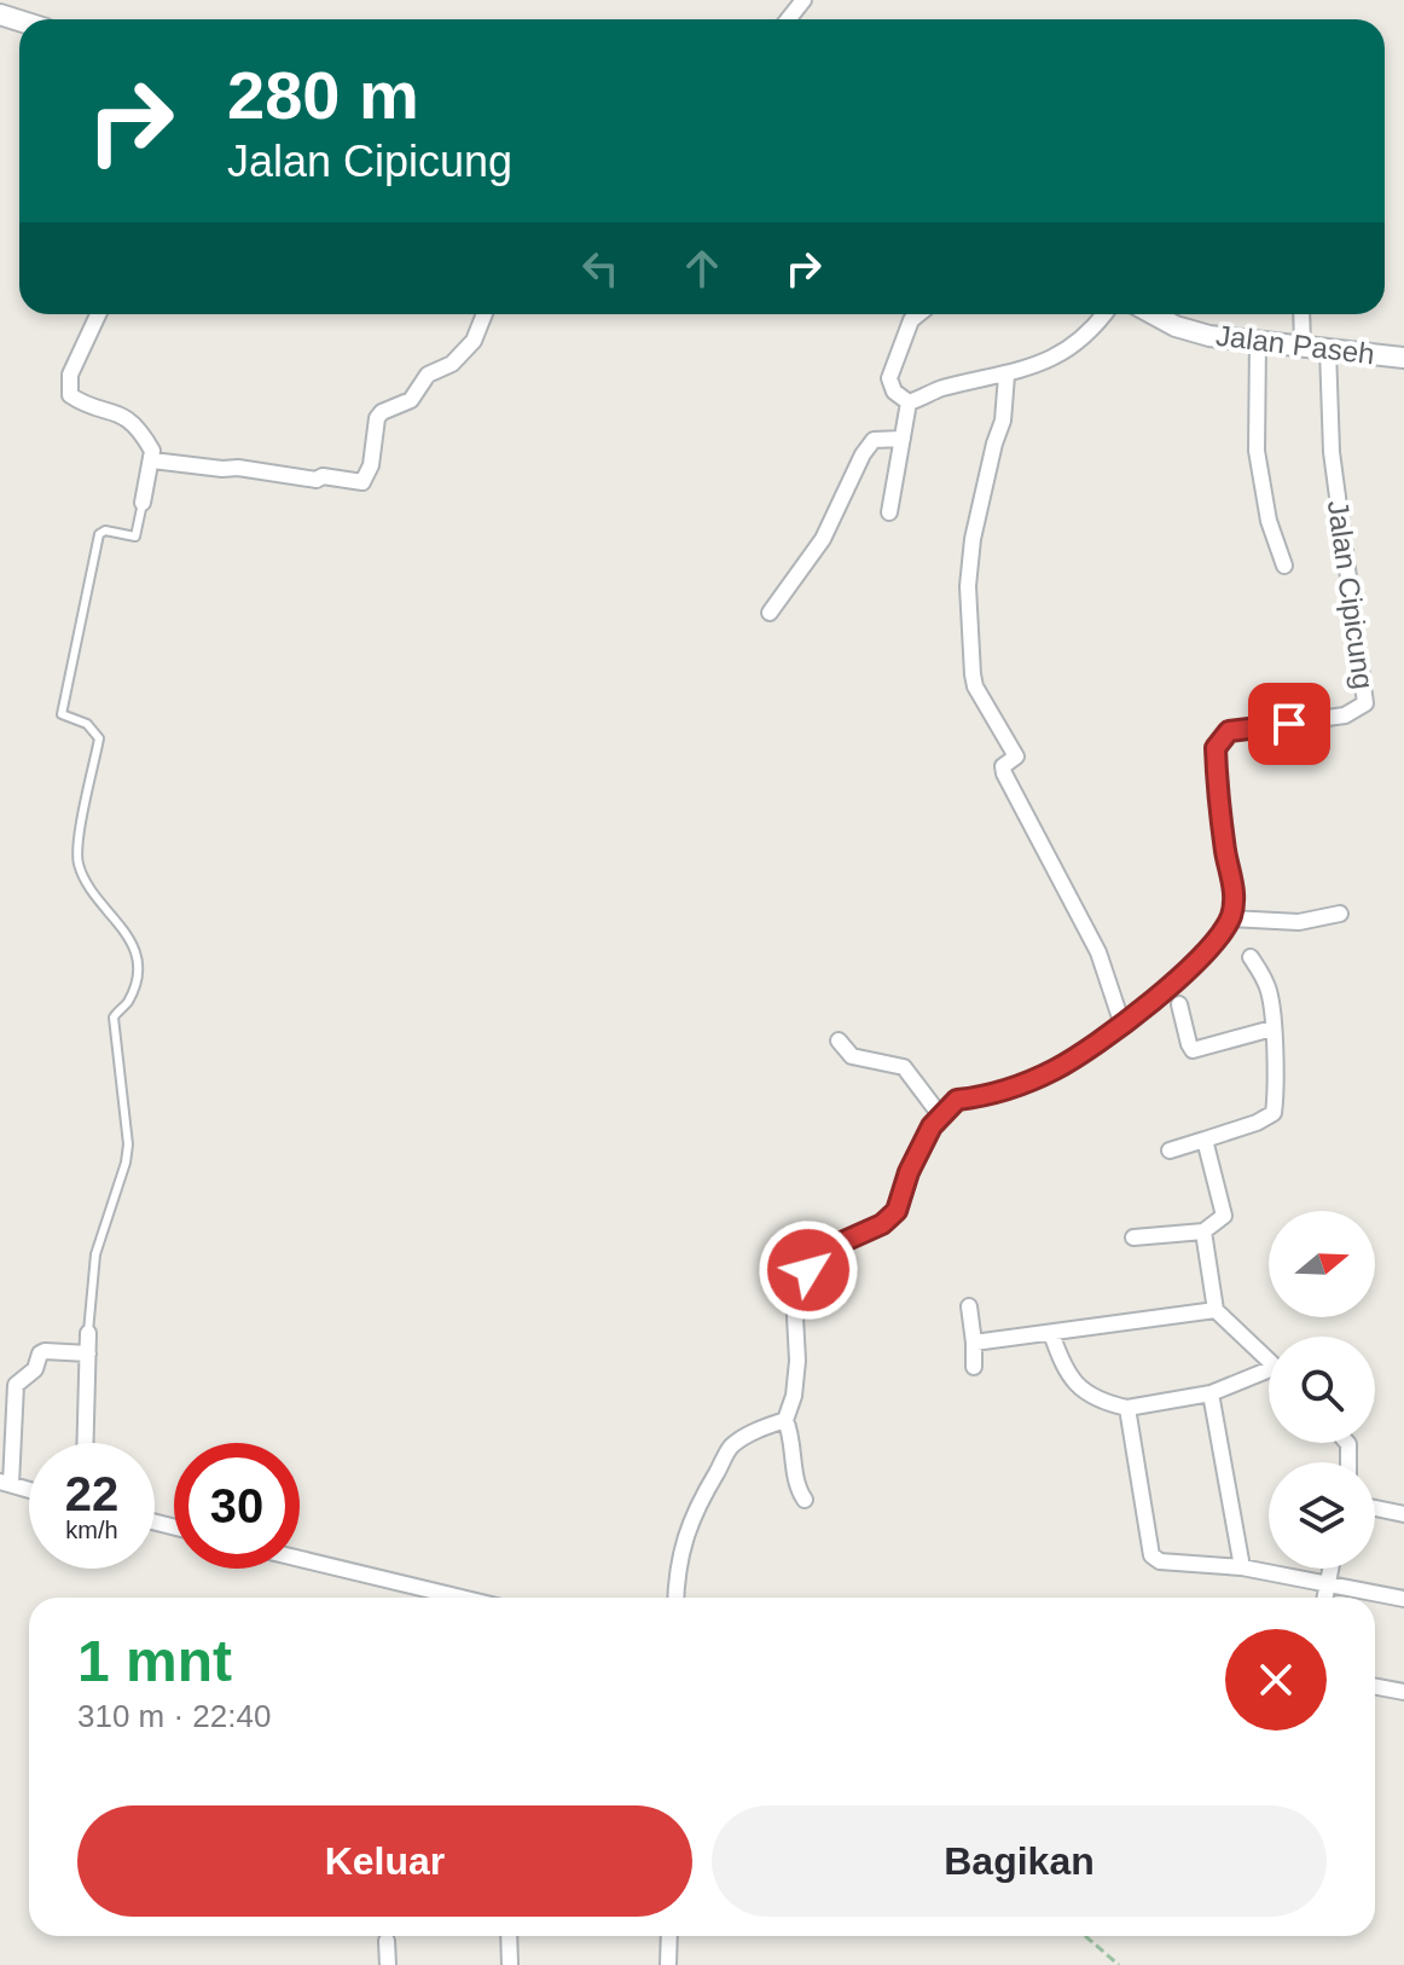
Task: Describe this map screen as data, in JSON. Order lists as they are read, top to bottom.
{
  "streets": {
    "street": ["Jalan Paseh", "Jalan Cipicung"]
  },
  "crossings": [
    ["Jalan Paseh", "Jalan Cipicung"]
  ],
  "north": "right",
  "page": {
    "turn": ["280 m", "Jalan Cipicung"],
    "speed": "22 km/h",
    "limit": "30",
    "heading": ["1 mnt", "310 m · 22:40"],
    "buttons": ["Keluar", "Bagikan"]
  }
}
